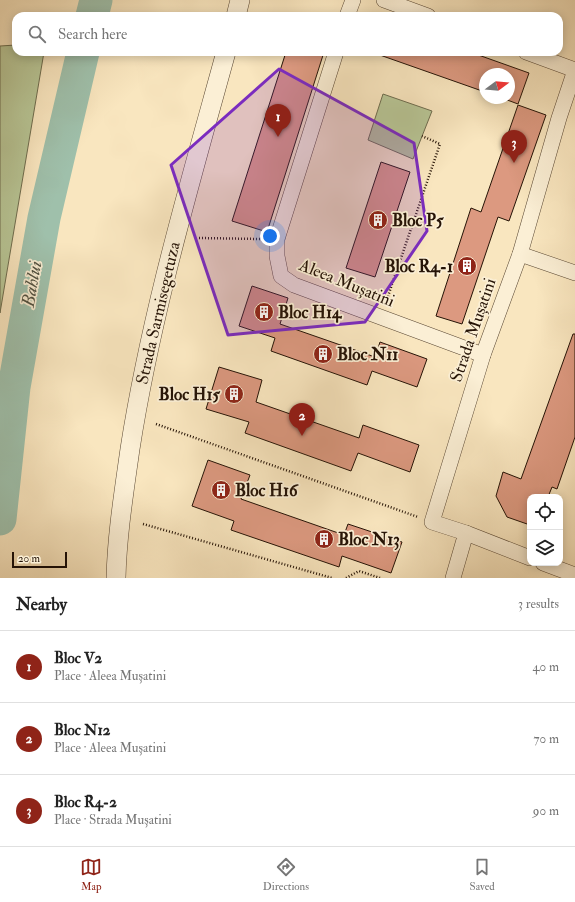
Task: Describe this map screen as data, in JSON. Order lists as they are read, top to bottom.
{
  "streets": {
    "street": ["Aleea Mușatini", "Strada Sarmisegetuza", "Strada Mușatini"]
  },
  "crossings": [
    ["Aleea Mușatini", "Strada Mușatini"]
  ],
  "water": ["Bahlui"],
  "places": {
    "building": [
      "Bloc P5",
      "Bloc R4-1",
      "Bloc H14",
      "Bloc N11",
      "Bloc H15",
      "Bloc H16",
      "Bloc N13"
    ]
  },
  "scale_bar": "20 m",
  "north": "right",
  "page": {
    "search": "Search here",
    "pins": ["1", "3", "2"],
    "scale": "20 m",
    "heading": ["Nearby", "3 results"],
    "list": [
      {
        "mark": "1",
        "name": "Bloc V2",
        "note": "Place · Aleea Mușatini",
        "value": "40 m"
      },
      {
        "mark": "2",
        "name": "Bloc N12",
        "note": "Place · Aleea Mușatini",
        "value": "70 m"
      },
      {
        "mark": "3",
        "name": "Bloc R4-2",
        "note": "Place · Strada Mușatini",
        "value": "90 m"
      }
    ],
    "nav": ["Map", "Directions", "Saved"]
  }
}
